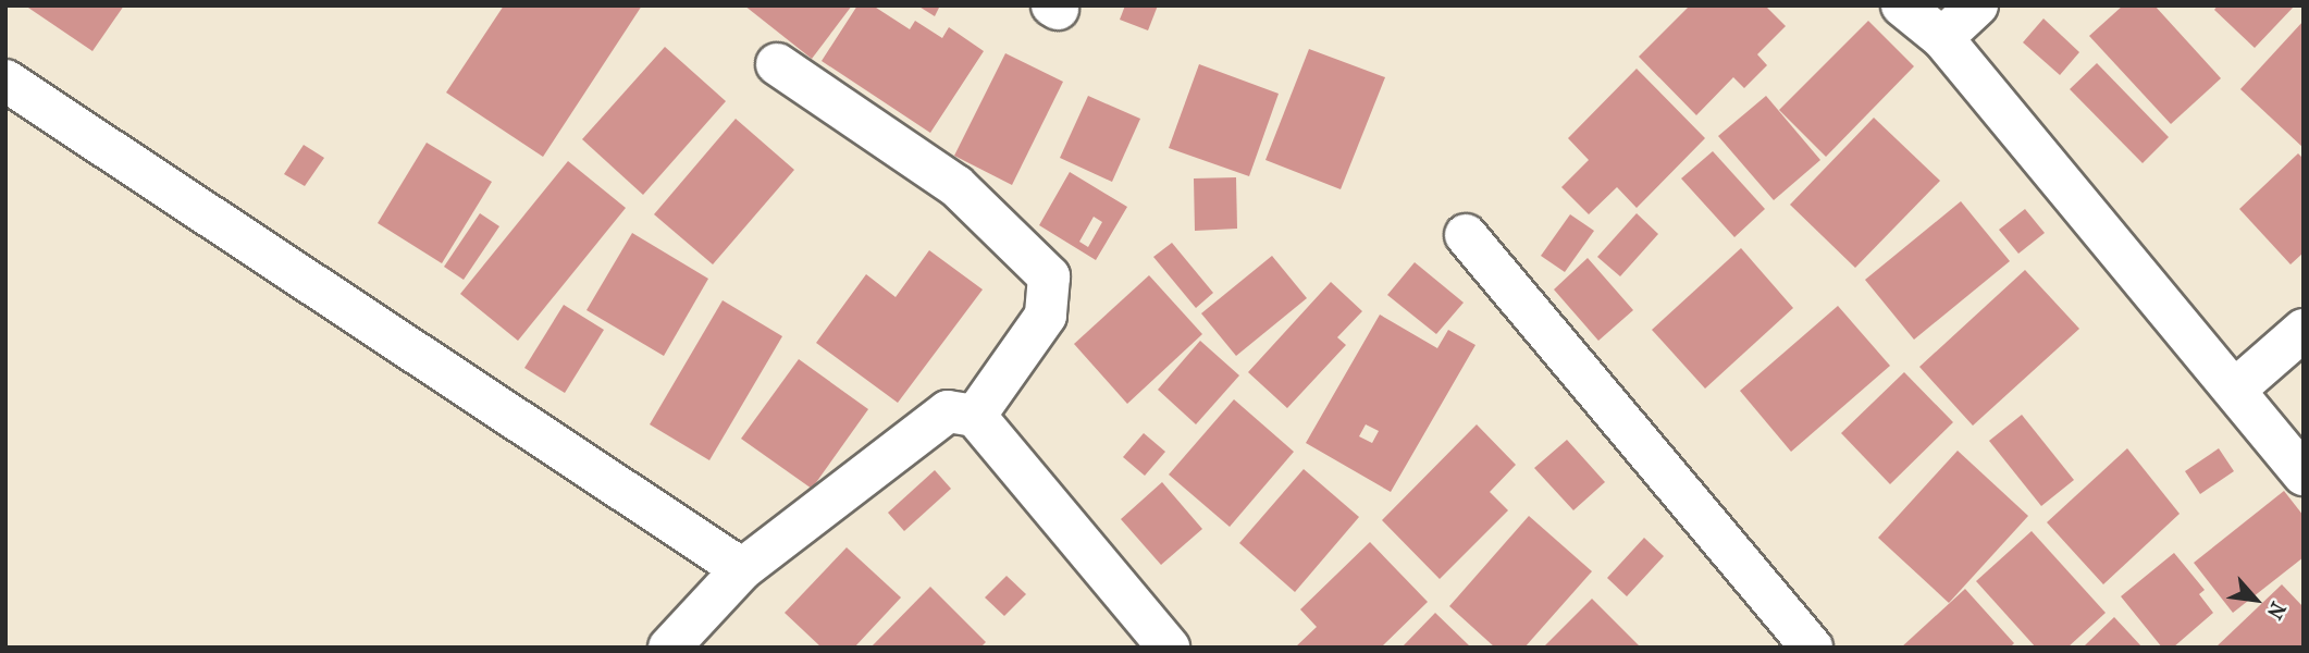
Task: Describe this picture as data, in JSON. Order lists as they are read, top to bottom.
{
  "north": "bottom right"
}
